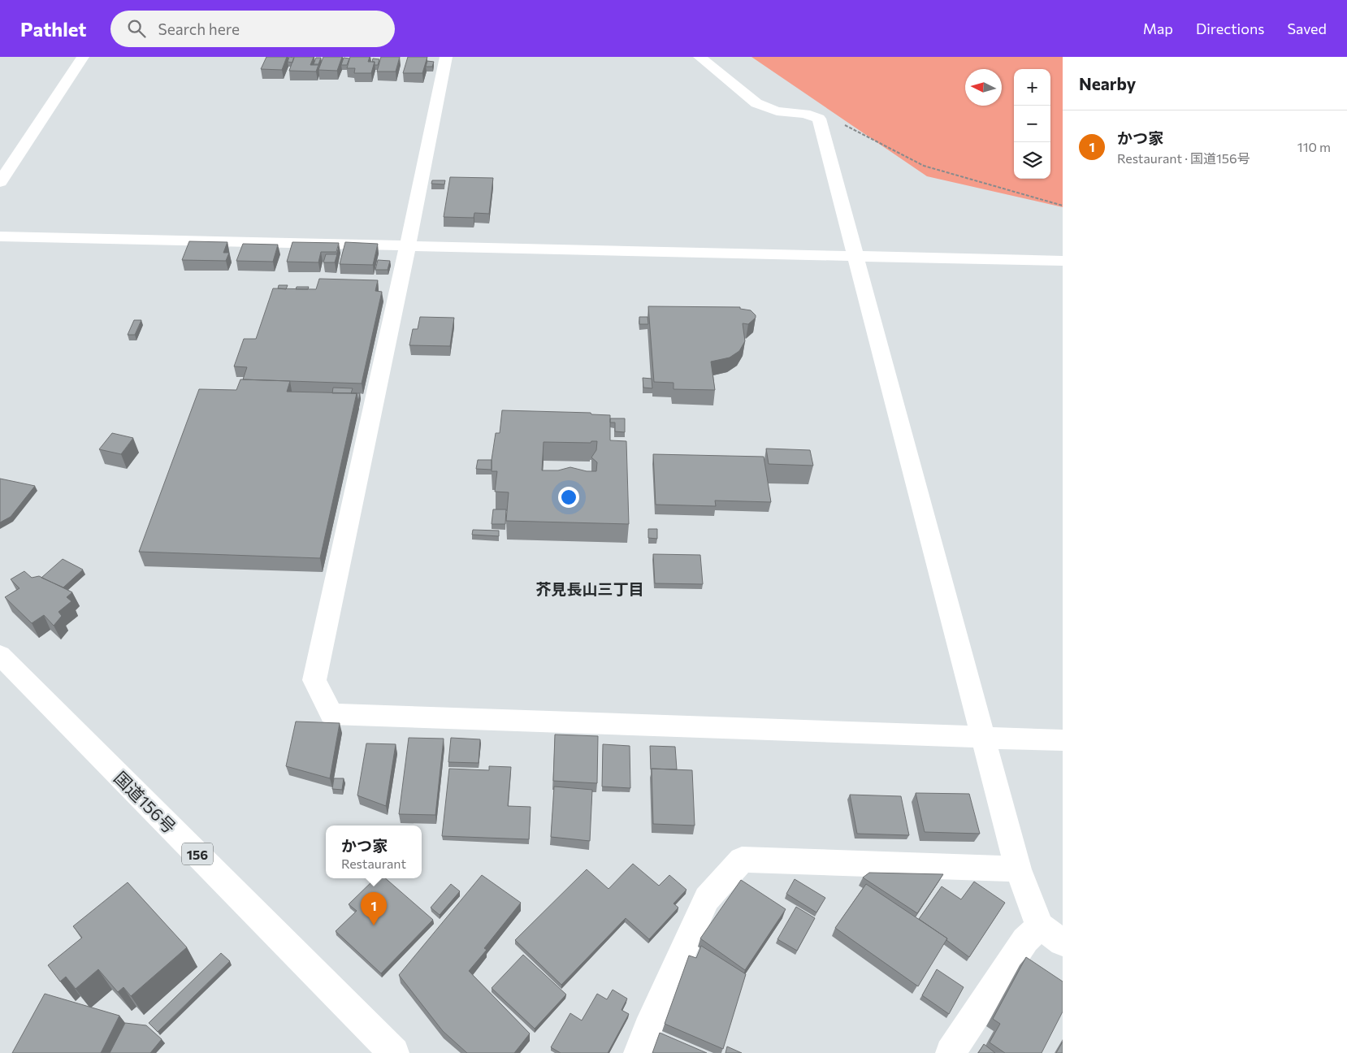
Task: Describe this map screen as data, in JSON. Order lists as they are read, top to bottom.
{
  "streets": {
    "main road": ["国道156号", "156"]
  },
  "districts": ["芥見長山三丁目"],
  "north": "left",
  "page": {
    "header": "Pathlet",
    "search": "Search here",
    "nav": ["Map", "Directions", "Saved"],
    "heading": "Nearby",
    "map_buttons": ["+", "−"],
    "list": [
      {
        "mark": "1",
        "name": "かつ家",
        "note": "Restaurant · 国道156号",
        "value": "110 m"
      }
    ],
    "popup": ["かつ家", "Restaurant"],
    "pins": "1"
  }
}
